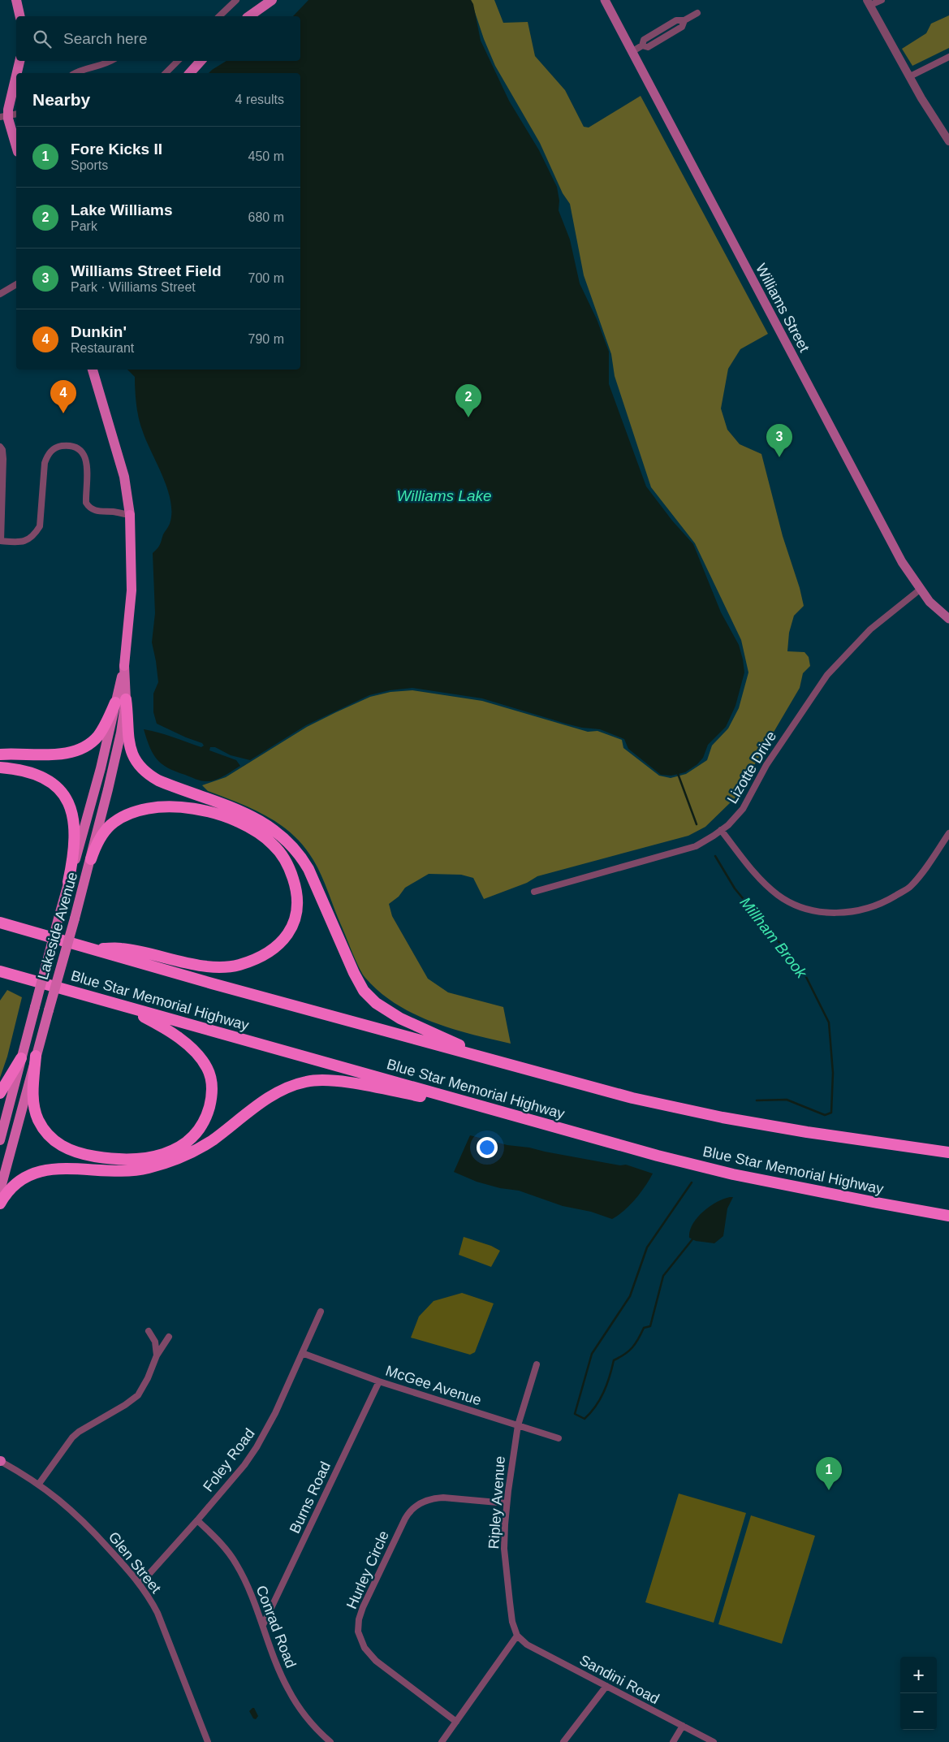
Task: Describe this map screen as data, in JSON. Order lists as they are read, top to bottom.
{
  "streets": {
    "highway": ["Lakeside Avenue", "Blue Star Memorial Highway"],
    "main road": ["Williams Street"],
    "street": [
      "Lizotte Drive",
      "McGee Avenue",
      "Foley Road",
      "Burns Road",
      "Ripley Avenue",
      "Glen Street",
      "Hurley Circle",
      "Conrad Road",
      "Sandini Road"
    ]
  },
  "crossings": [
    ["Williams Street", "Lizotte Drive"],
    ["McGee Avenue", "Foley Road"],
    ["McGee Avenue", "Burns Road"],
    ["McGee Avenue", "Ripley Avenue"],
    ["Foley Road", "Glen Street"],
    ["Foley Road", "Conrad Road"],
    ["Burns Road", "Conrad Road"],
    ["Ripley Avenue", "Hurley Circle"],
    ["Ripley Avenue", "Sandini Road"]
  ],
  "water": ["Williams Lake", "Millham Brook"],
  "page": {
    "search": "Search here",
    "heading": ["Nearby", "4 results"],
    "list": [
      {
        "mark": "1",
        "name": "Fore Kicks II",
        "note": "Sports",
        "value": "450 m"
      },
      {
        "mark": "2",
        "name": "Lake Williams",
        "note": "Park",
        "value": "680 m"
      },
      {
        "mark": "3",
        "name": "Williams Street Field",
        "note": "Park · Williams Street",
        "value": "700 m"
      },
      {
        "mark": "4",
        "name": "Dunkin'",
        "note": "Restaurant",
        "value": "790 m"
      }
    ],
    "pins": [
      "4",
      "2",
      "3",
      "1"
    ],
    "map_buttons": ["+", "−"]
  }
}
